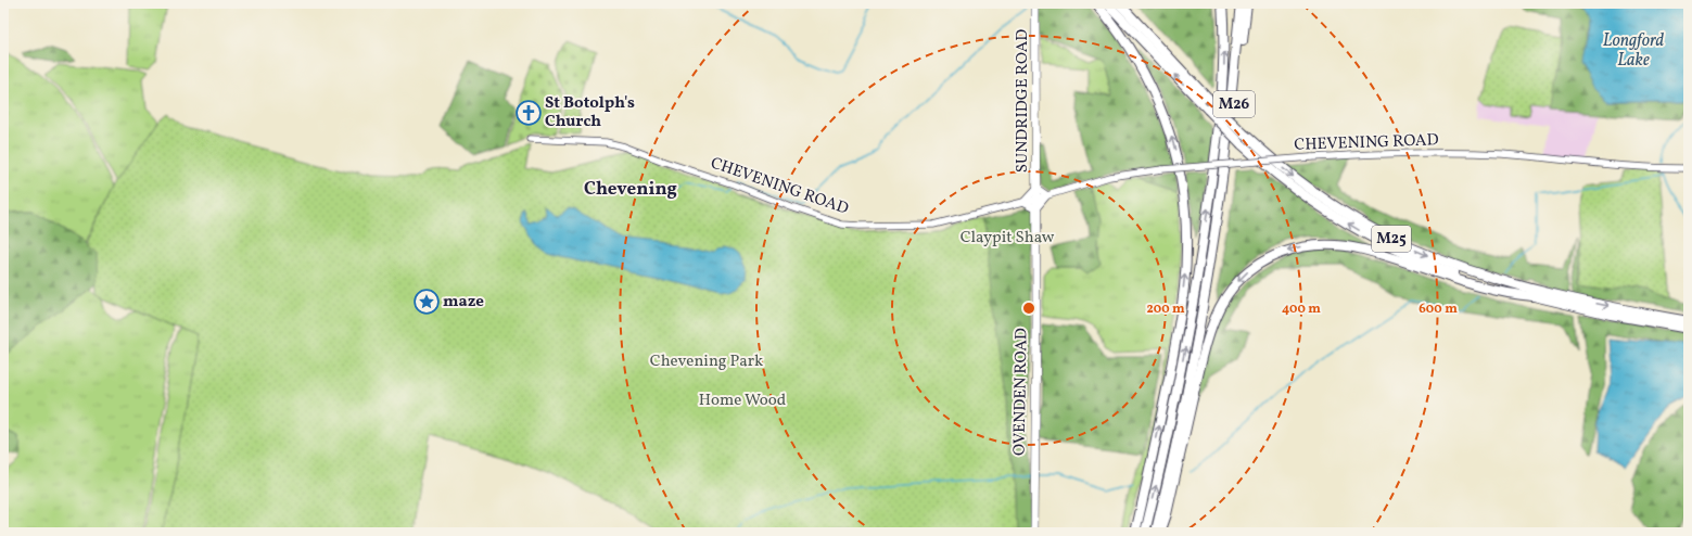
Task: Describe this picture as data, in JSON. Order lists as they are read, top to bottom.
{
  "streets": {
    "highway": ["M26", "M25"],
    "main road": ["SUNDRIDGE ROAD", "OVENDEN ROAD"],
    "street": ["CHEVENING ROAD"]
  },
  "crossings": [
    ["SUNDRIDGE ROAD", "CHEVENING ROAD"],
    ["SUNDRIDGE ROAD", "OVENDEN ROAD"],
    ["CHEVENING ROAD", "OVENDEN ROAD"]
  ],
  "districts": ["Chevening"],
  "water": ["Longford Lake"],
  "parks": ["Claypit Shaw", "Chevening Park", "Home Wood"],
  "places": {
    "church": ["St Botolph's Church"],
    "place": ["maze"]
  },
  "rings": ["200 m", "400 m", "600 m"]
}
